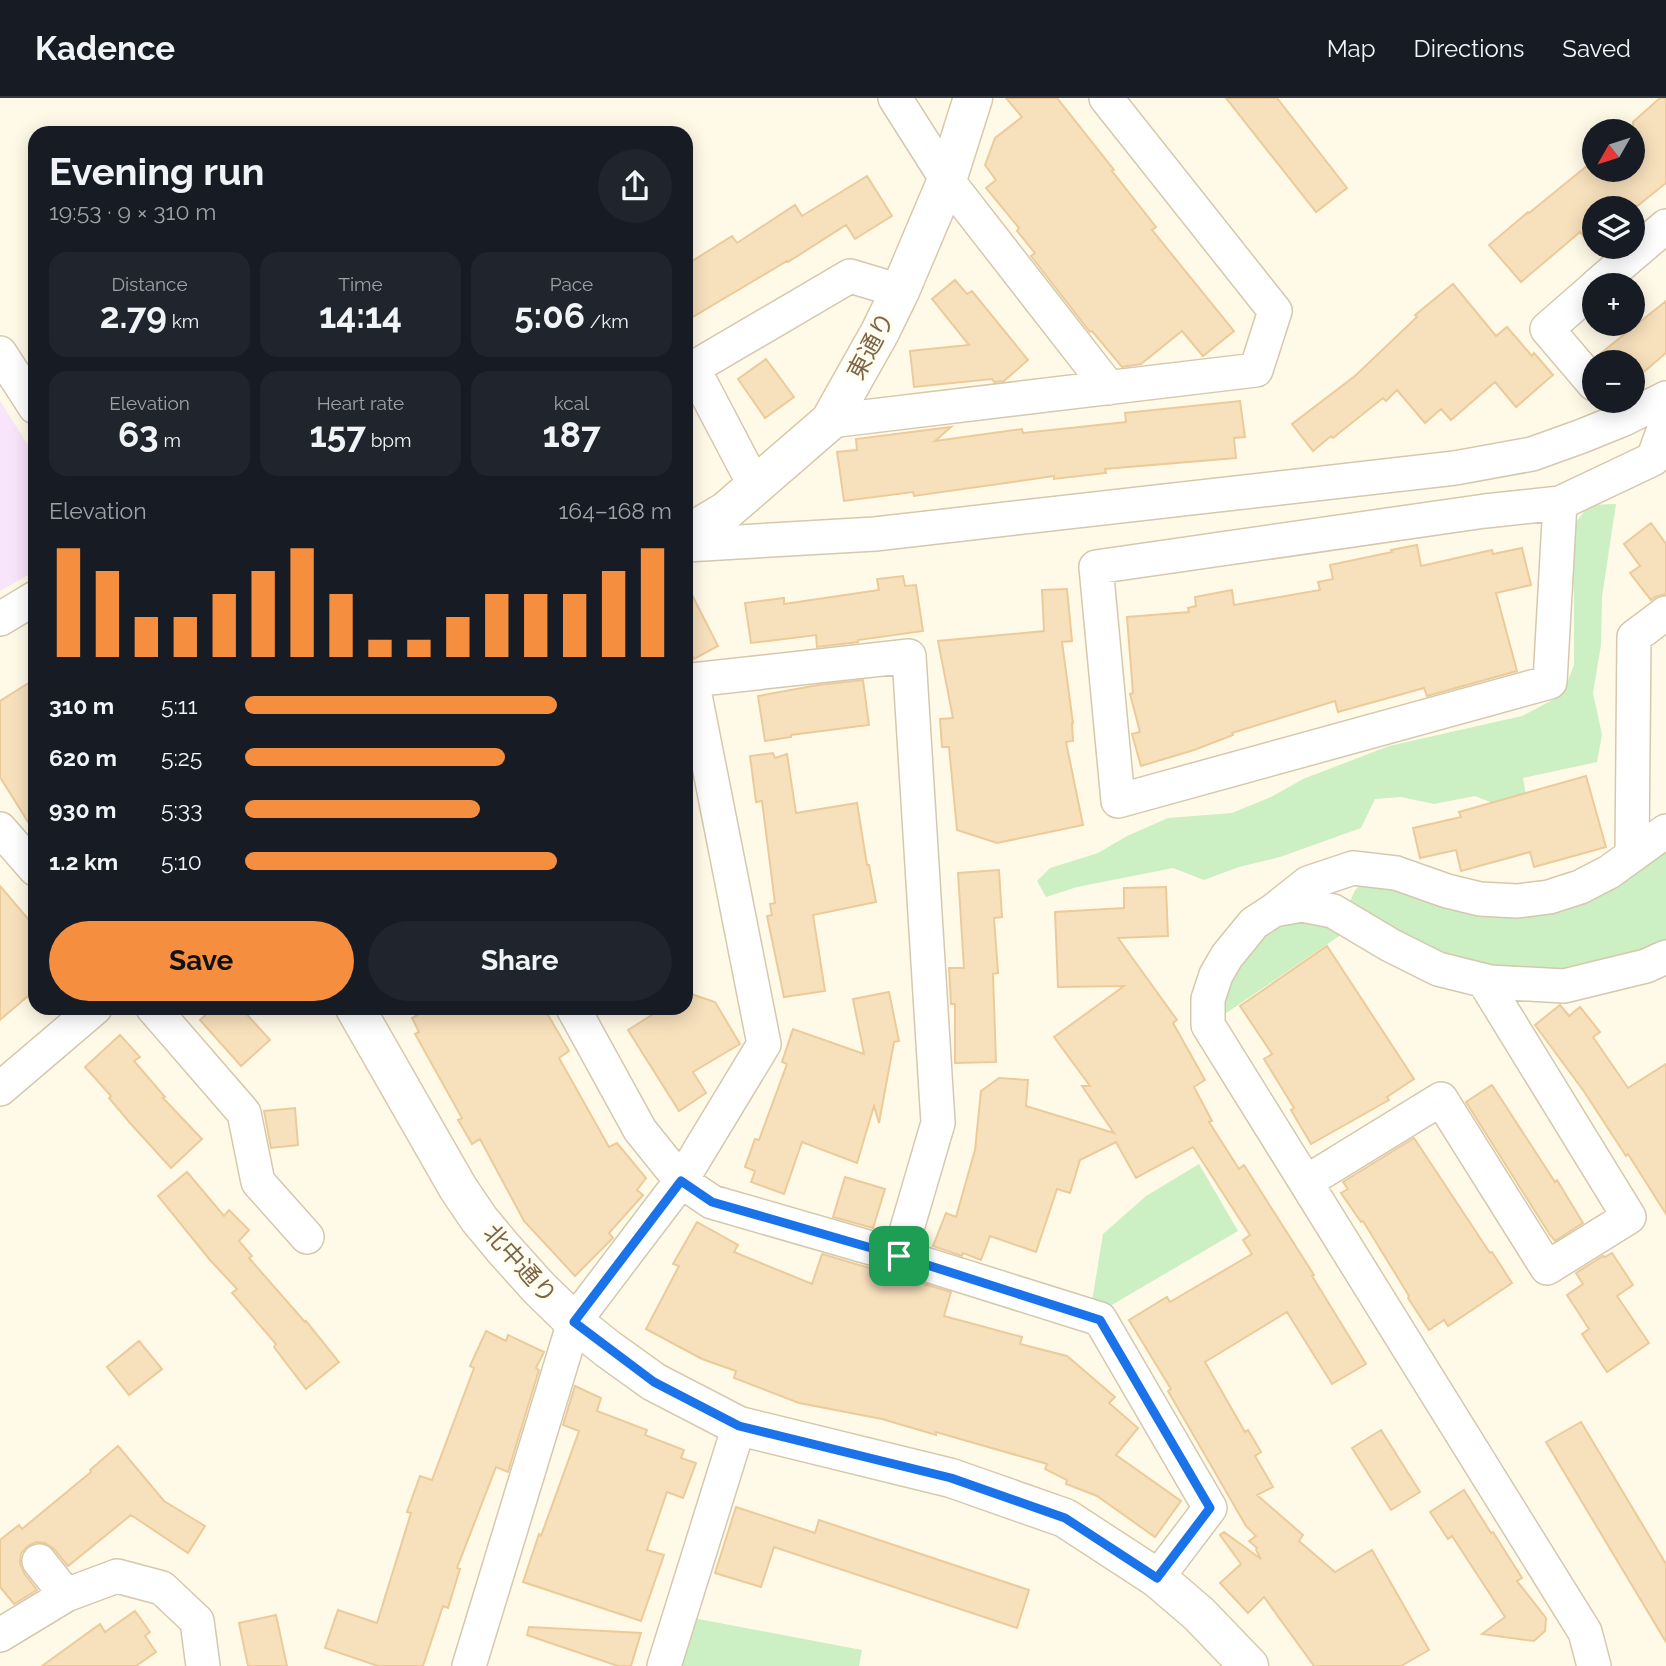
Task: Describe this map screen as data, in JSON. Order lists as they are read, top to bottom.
{
  "streets": {
    "street": ["東通り", "北中通り"]
  },
  "north": "bottom left",
  "page": {
    "header": "Kadence",
    "nav": ["Map", "Directions", "Saved"],
    "map_buttons": ["+", "−"],
    "heading": ["Evening run", "19:53 · 9 × 310 m"],
    "stats": [
      ["Distance", "2.79 km"],
      ["Time", "14:14"],
      ["Pace", "5:06 /km"],
      ["Elevation", "63 m"],
      ["Heart rate", "157 bpm"],
      ["kcal", "187"]
    ],
    "chart": ["Elevation", "164–168 m"],
    "list": [
      {
        "name": "310 m",
        "note": "5:11"
      },
      {
        "name": "620 m",
        "note": "5:25"
      },
      {
        "name": "930 m",
        "note": "5:33"
      },
      {
        "name": "1.2 km",
        "note": "5:10"
      }
    ],
    "buttons": ["Save", "Share"]
  }
}
